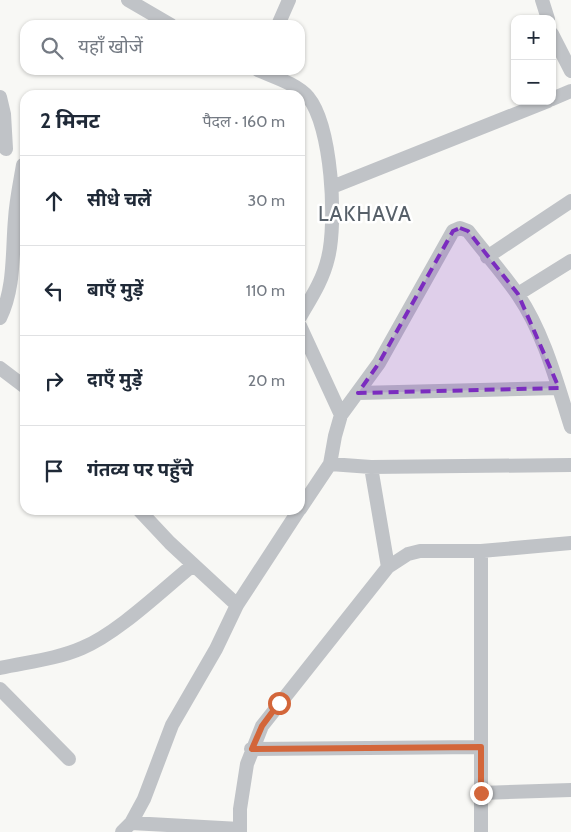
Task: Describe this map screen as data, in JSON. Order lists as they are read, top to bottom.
{
  "districts": ["LAKHAVA"],
  "page": {
    "map_buttons": ["+", "−"],
    "search": "यहाँ खोजें",
    "heading": ["2 मिनट", "पैदल · 160 m"],
    "list": [
      ["सीधे चलें", "30 m"],
      ["बाएँ मुड़ें", "110 m"],
      ["दाएँ मुड़ें", "20 m"],
      "गंतव्य पर पहुँचे"
    ]
  }
}
